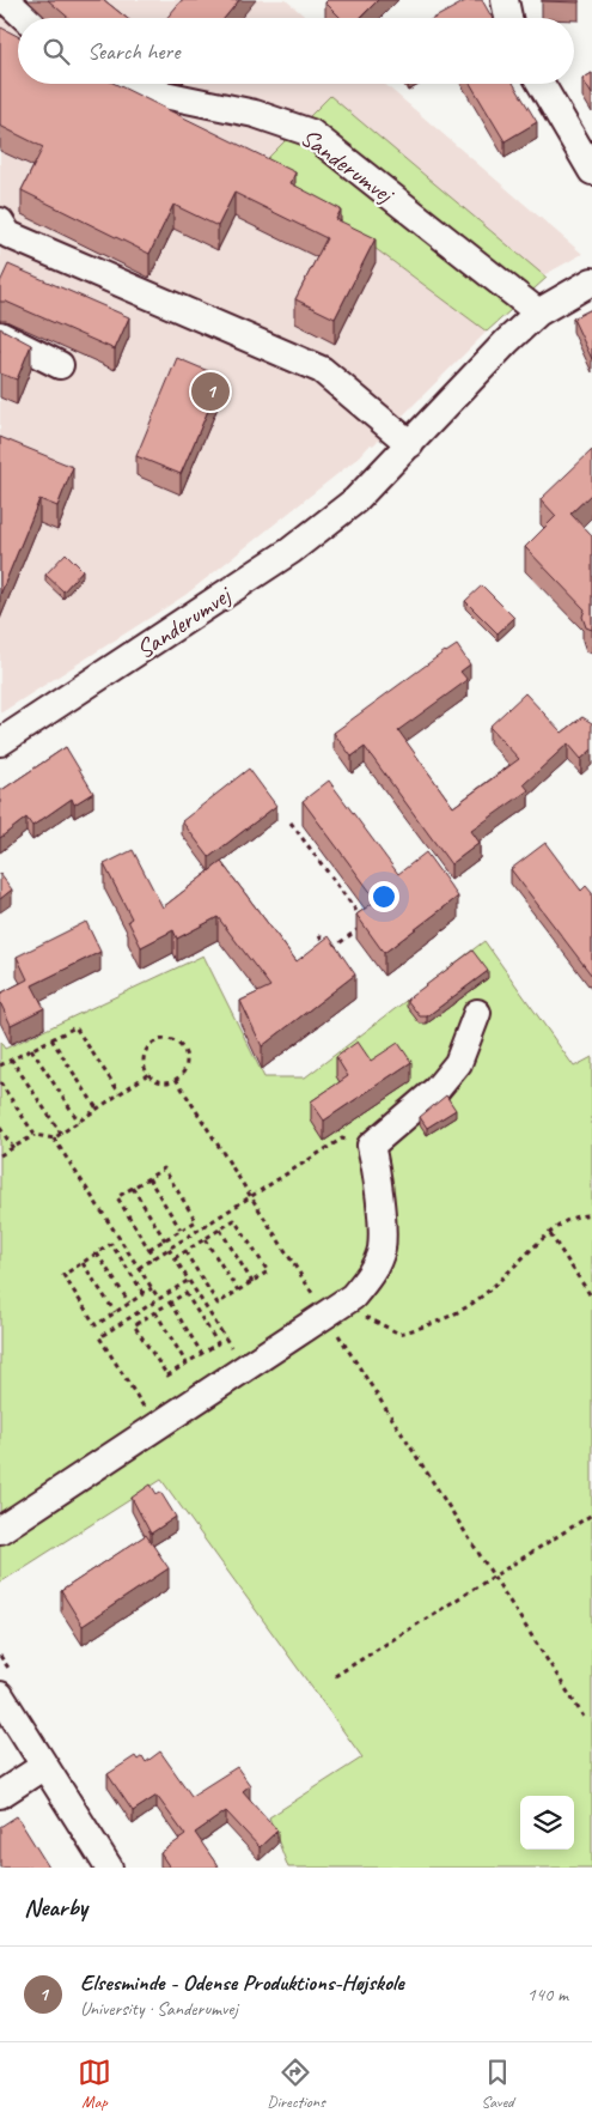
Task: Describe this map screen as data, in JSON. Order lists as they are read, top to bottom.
{
  "streets": {
    "street": ["Sanderumvej"]
  },
  "page": {
    "search": "Search here",
    "pins": "1",
    "heading": "Nearby",
    "list": [
      {
        "mark": "1",
        "name": "Elsesminde - Odense Produktions-Højskole",
        "note": "University · Sanderumvej",
        "value": "140 m"
      }
    ],
    "nav": ["Map", "Directions", "Saved"]
  }
}
